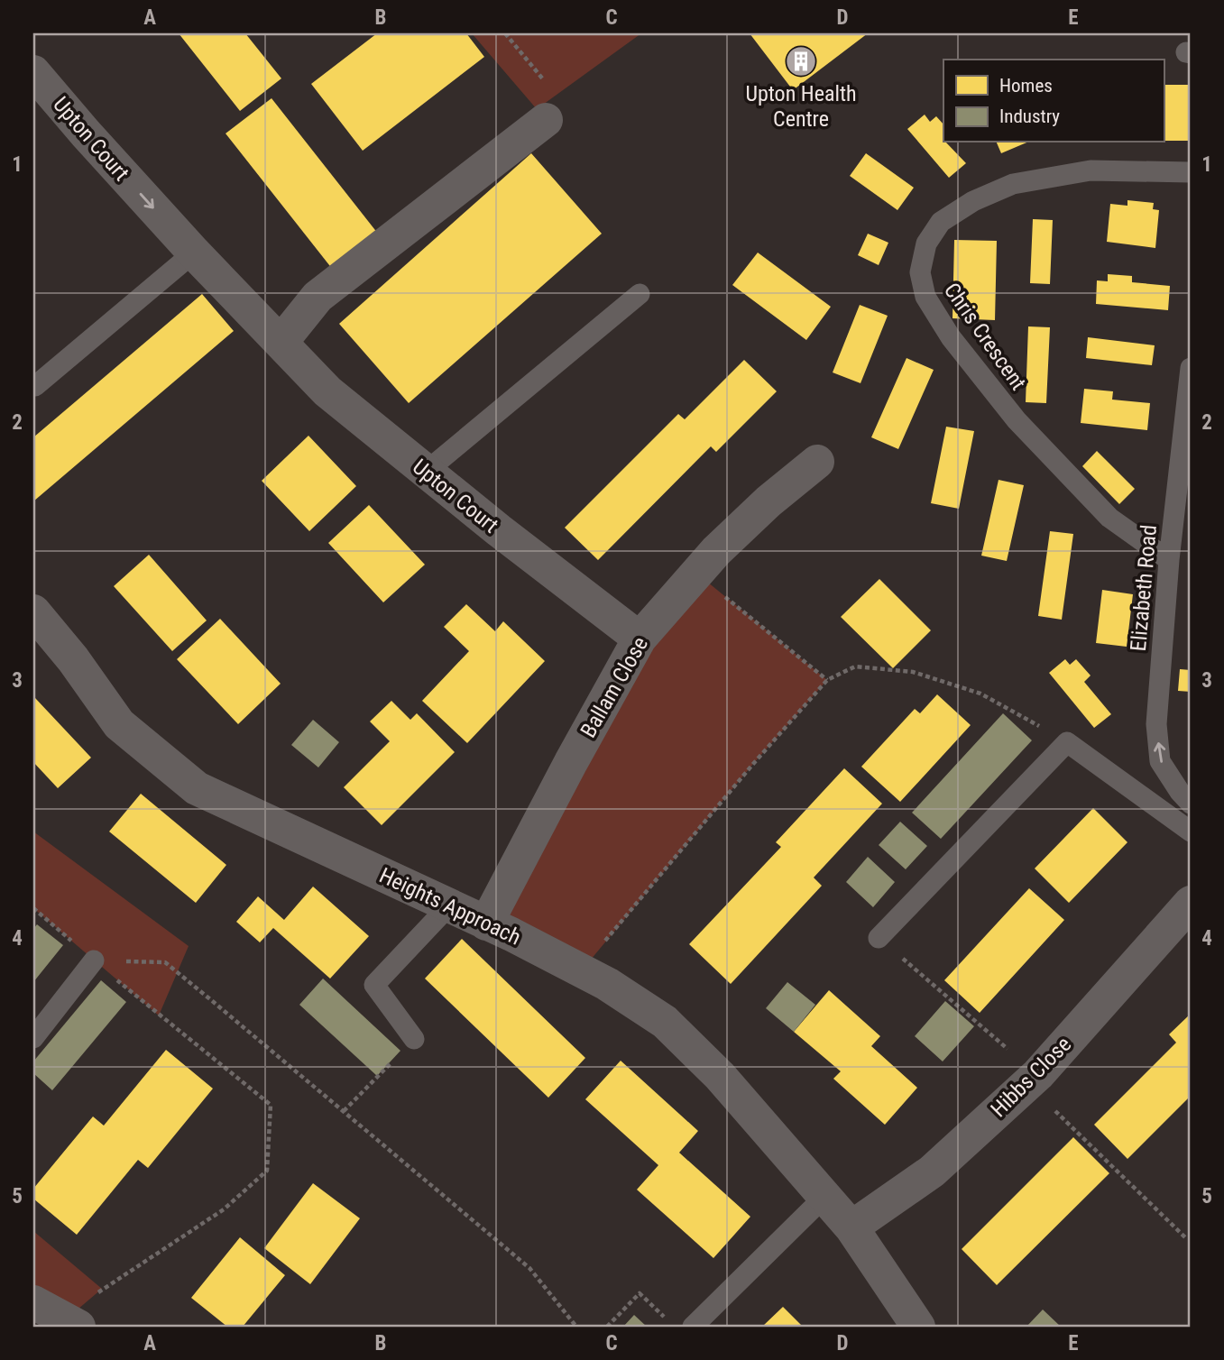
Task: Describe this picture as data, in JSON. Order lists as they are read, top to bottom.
{
  "streets": {
    "street": [
      "Upton Court",
      "Ballam Close",
      "Heights Approach",
      "Hibbs Close"
    ],
    "lane": ["Chris Crescent", "Elizabeth Road"]
  },
  "crossings": [
    ["Upton Court", "Ballam Close"],
    ["Chris Crescent", "Elizabeth Road"],
    ["Ballam Close", "Heights Approach"],
    ["Heights Approach", "Hibbs Close"]
  ],
  "one_way": ["Elizabeth Road"],
  "places": {
    "building": ["Upton Health Centre"]
  },
  "legend": ["Homes", "Industry"],
  "grid": {
    "columns": [
      "A",
      "B",
      "C",
      "D",
      "E"
    ],
    "rows": [
      "1",
      "2",
      "3",
      "4",
      "5"
    ]
  }
}
